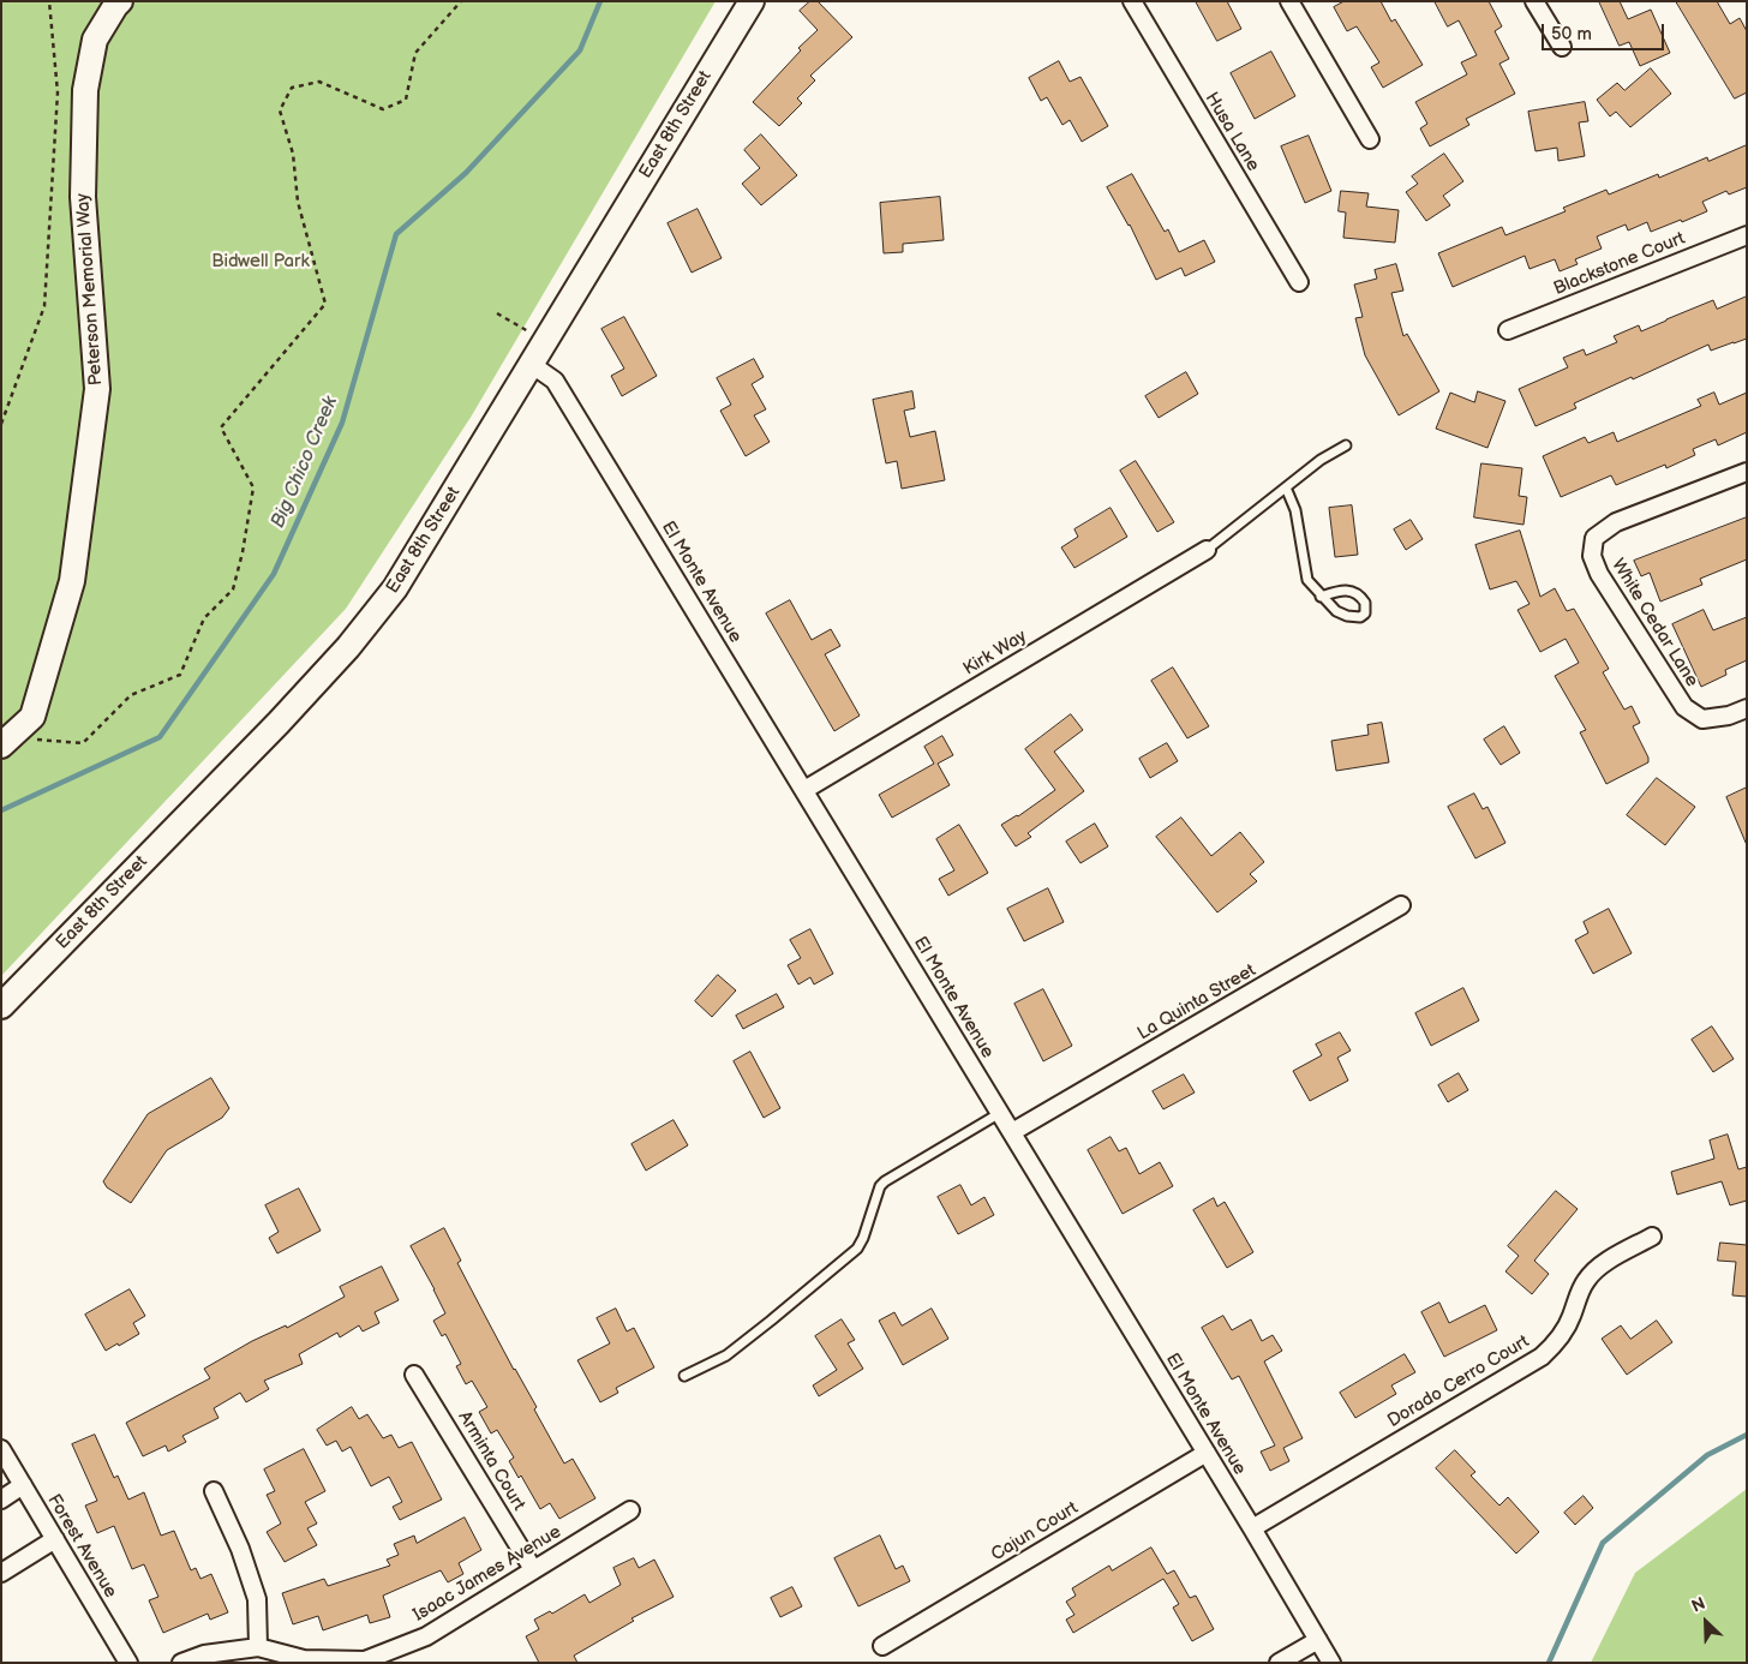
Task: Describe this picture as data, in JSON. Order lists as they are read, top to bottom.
{
  "streets": {
    "street": [
      "East 8th Street",
      "Husa Lane",
      "Blackstone Court",
      "Peterson Memorial Way",
      "El Monte Avenue",
      "White Cedar Lane",
      "Kirk Way",
      "La Quinta Street",
      "Dorado Cerro Court",
      "Arminta Court",
      "Cajun Court",
      "Forest Avenue",
      "Isaac James Avenue"
    ]
  },
  "crossings": [
    ["East 8th Street", "El Monte Avenue"],
    ["El Monte Avenue", "Kirk Way"],
    ["El Monte Avenue", "La Quinta Street"],
    ["El Monte Avenue", "Dorado Cerro Court"],
    ["El Monte Avenue", "Cajun Court"],
    ["Arminta Court", "Isaac James Avenue"]
  ],
  "water": ["Big Chico Creek"],
  "parks": ["Bidwell Park"],
  "scale_bar": "50 m",
  "north": "top left"
}
